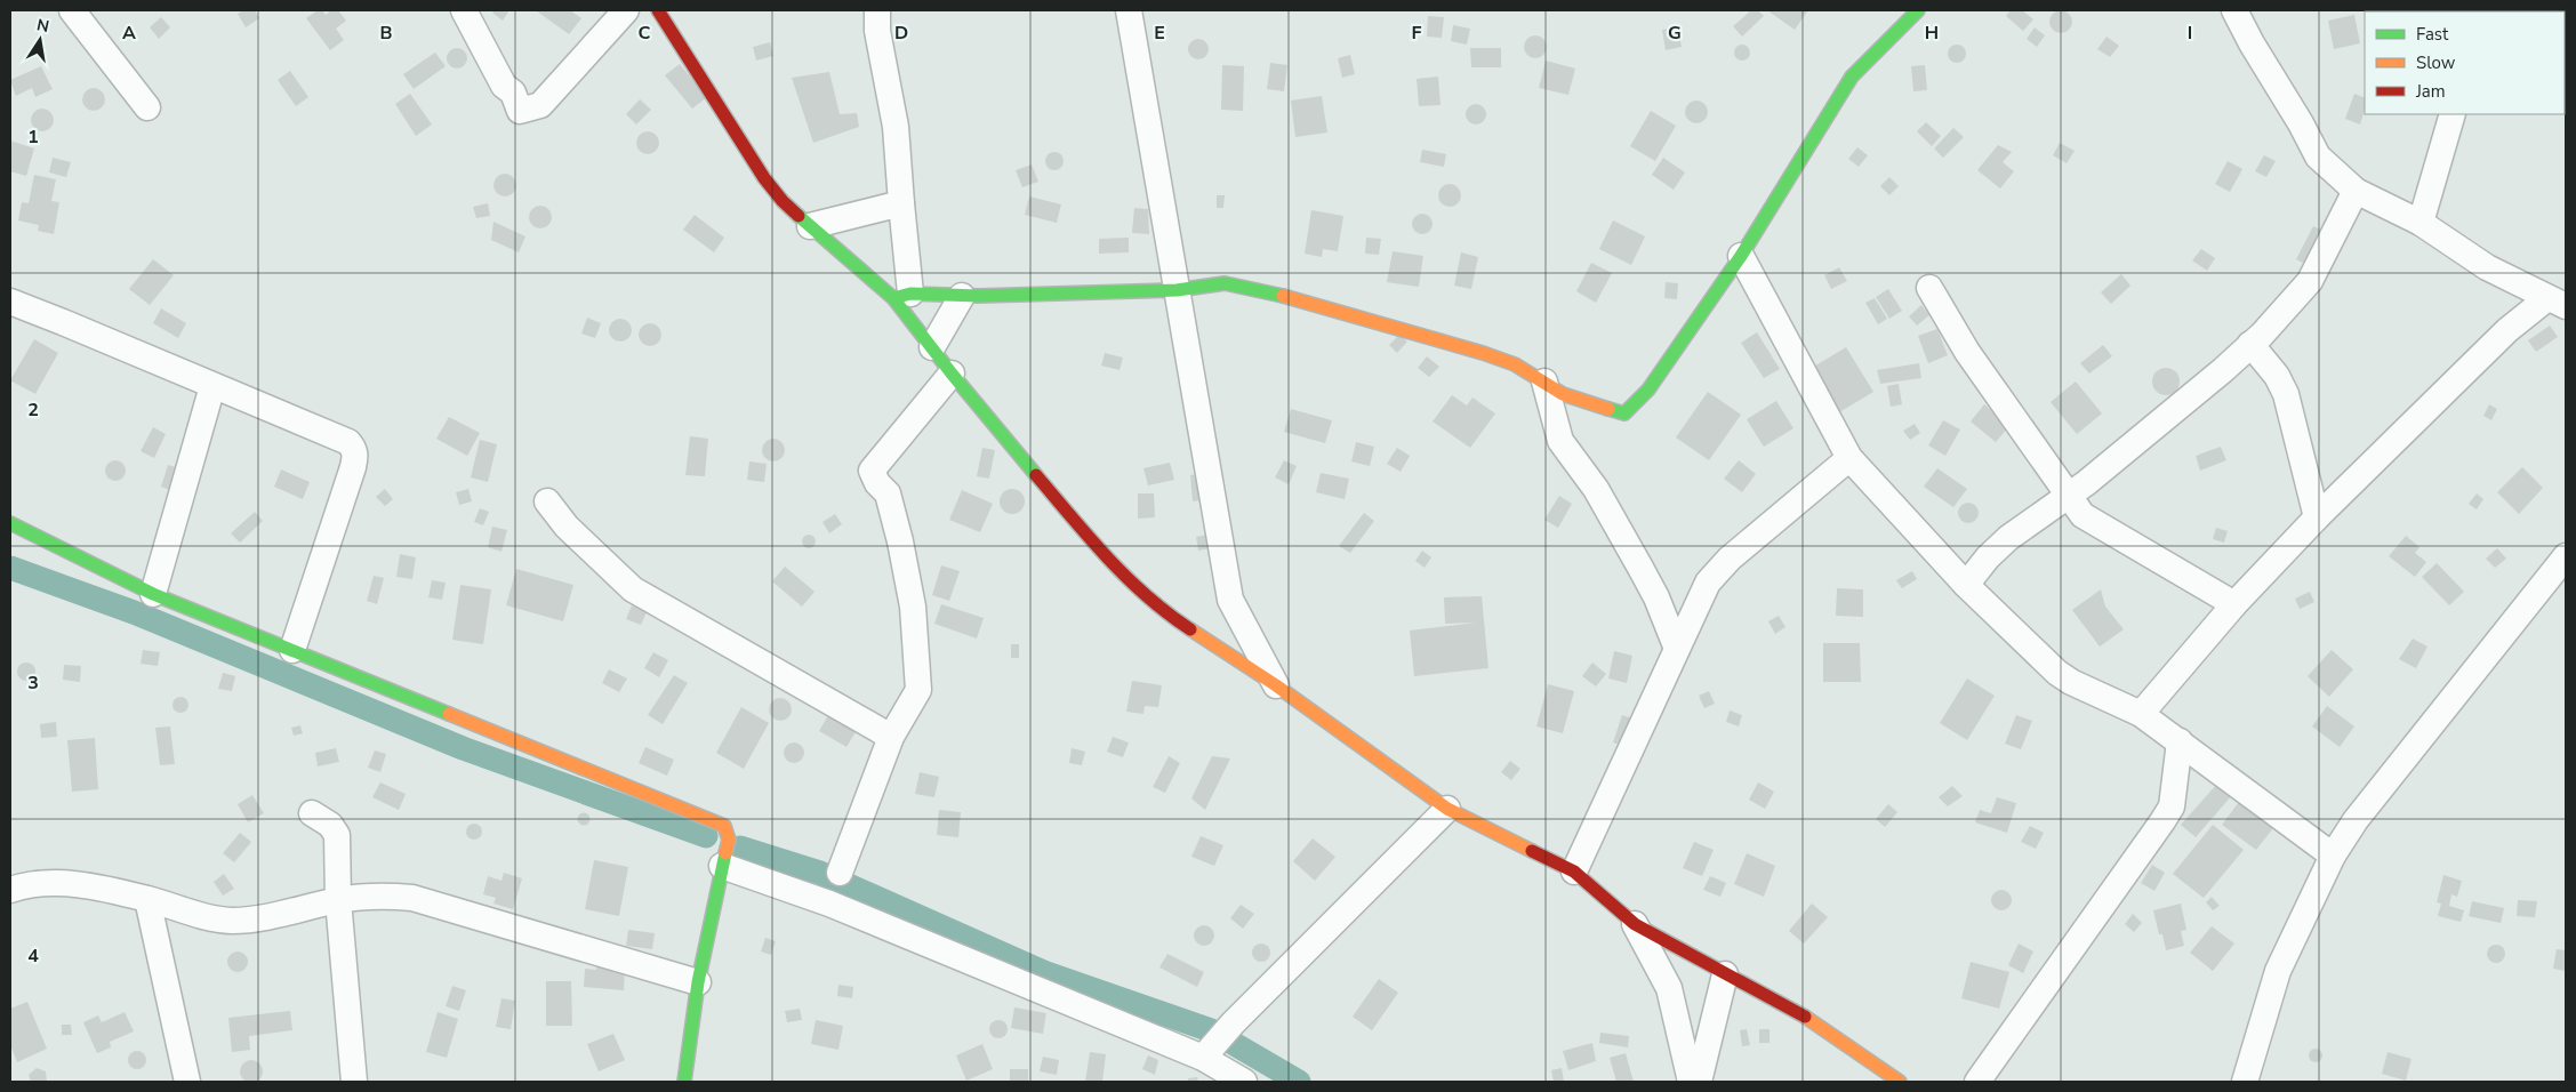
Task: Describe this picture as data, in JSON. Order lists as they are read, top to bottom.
{
  "legend": ["Fast", "Slow", "Jam"],
  "north": "top",
  "grid": {
    "columns": [
      "A",
      "B",
      "C",
      "D",
      "E",
      "F",
      "G",
      "H",
      "I"
    ],
    "rows": [
      "1",
      "2",
      "3",
      "4"
    ]
  }
}
